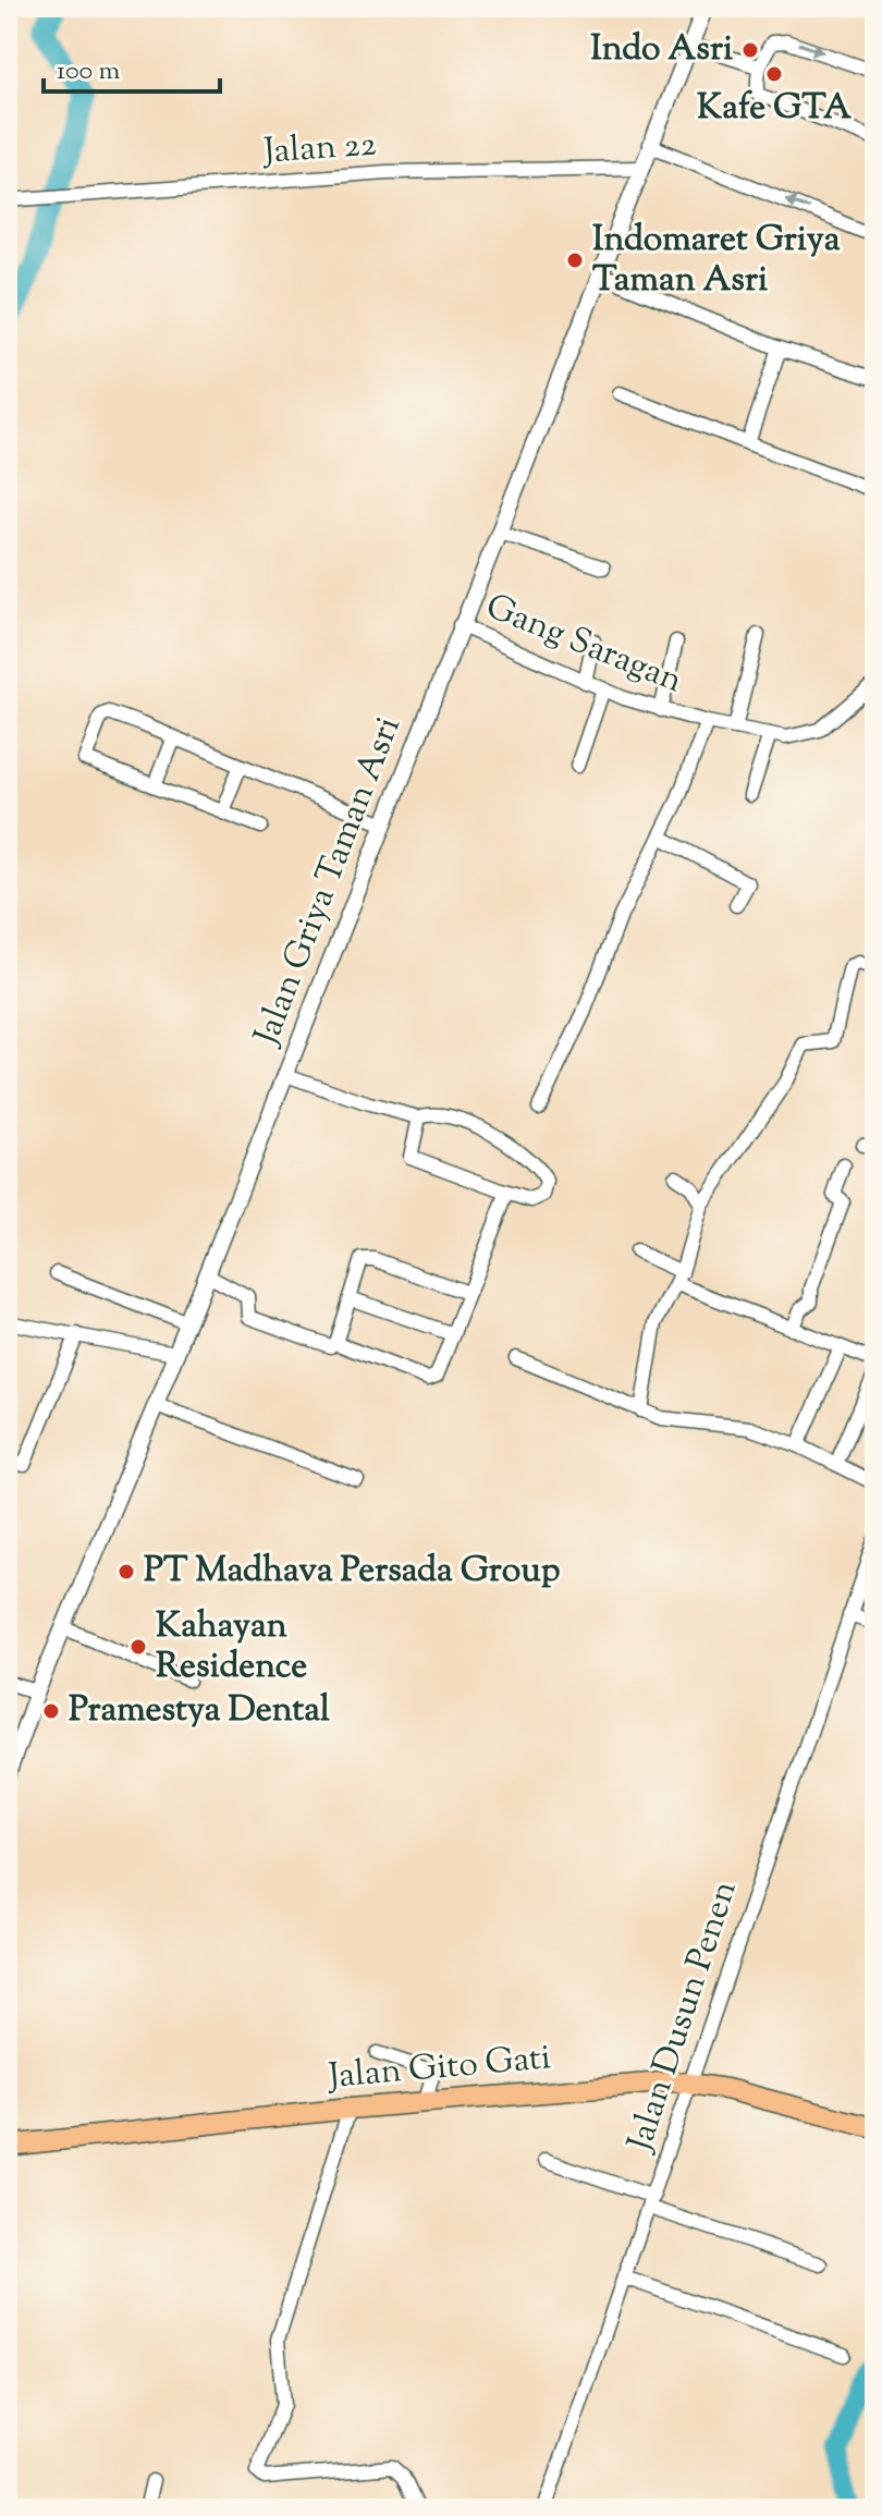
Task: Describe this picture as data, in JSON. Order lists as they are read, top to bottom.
{
  "streets": {
    "main road": ["Jalan Gito Gati"],
    "street": [
      "Jalan 22",
      "Gang Saragan",
      "Jalan Griya Taman Asri",
      "Jalan Dusun Penen"
    ]
  },
  "crossings": [
    ["Jalan 22", "Jalan Griya Taman Asri"],
    ["Gang Saragan", "Jalan Griya Taman Asri"],
    ["Jalan Dusun Penen", "Jalan Gito Gati"]
  ],
  "places": [
    "Indo Asri",
    "Kafe GTA",
    "Indomaret Griya Taman Asri",
    "PT Madhava Persada Group",
    "Kahayan Residence",
    "Pramestya Dental"
  ],
  "scale_bar": "100 m"
}
